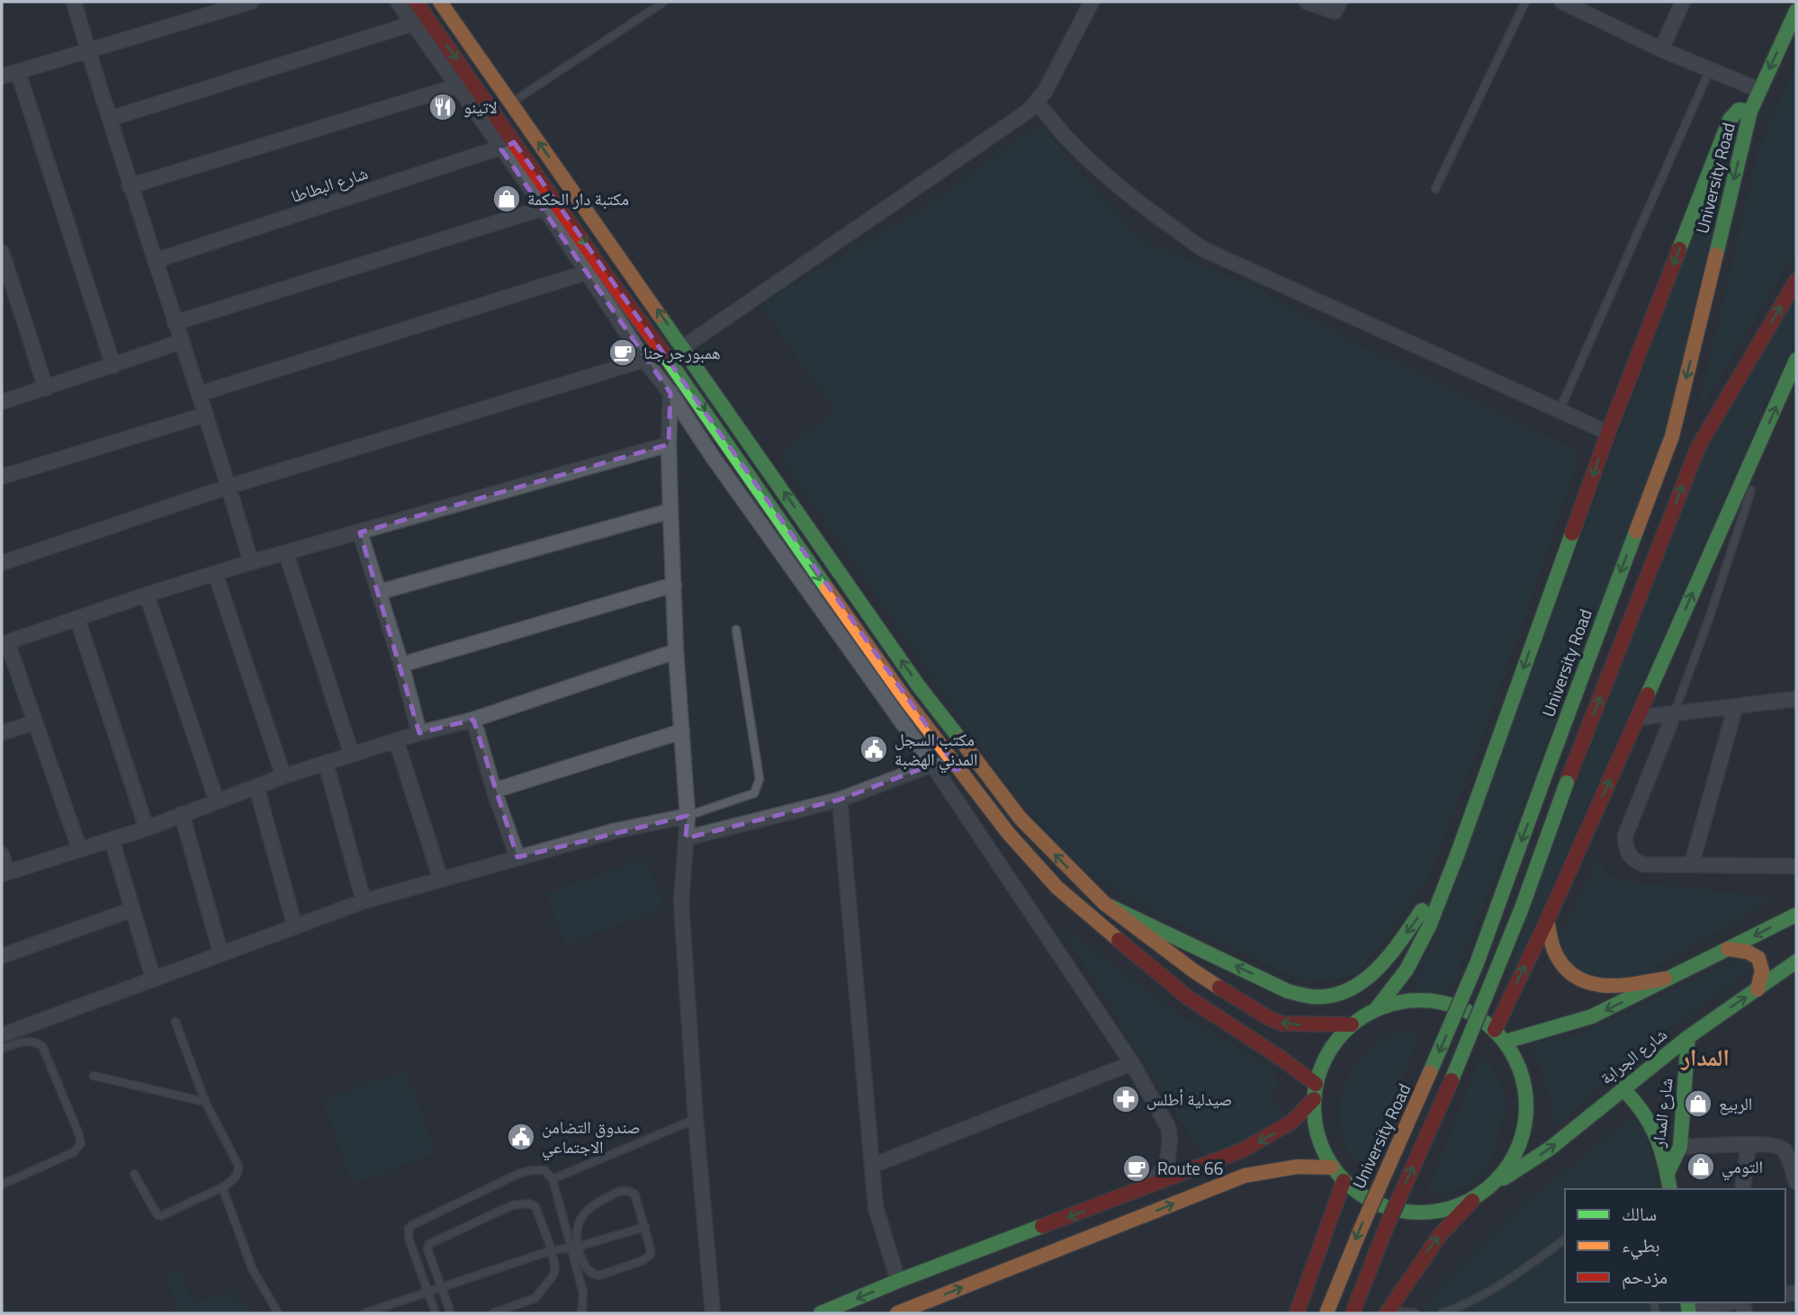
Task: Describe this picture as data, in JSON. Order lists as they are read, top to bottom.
{
  "streets": {
    "main road": ["University Road", "شارع الجرابة", "شارع المدار"],
    "street": ["شارع البطاطا"]
  },
  "crossings": [
    ["شارع الجرابة", "شارع المدار"]
  ],
  "districts": ["المدار"],
  "places": {
    "restaurant": ["لاتينو"],
    "shop": ["مكتبة دار الحكمة", "الربيع", "التومي"],
    "cafe": ["همبورجر جنا", "Route 66"],
    "public building": ["مكتب السجل المدني الهضبة", "صندوق التضامن الاجتماعي"],
    "pharmacy": ["صيدلية أطلس"]
  },
  "legend": ["سالك", "بطيء", "مزدحم"]
}
